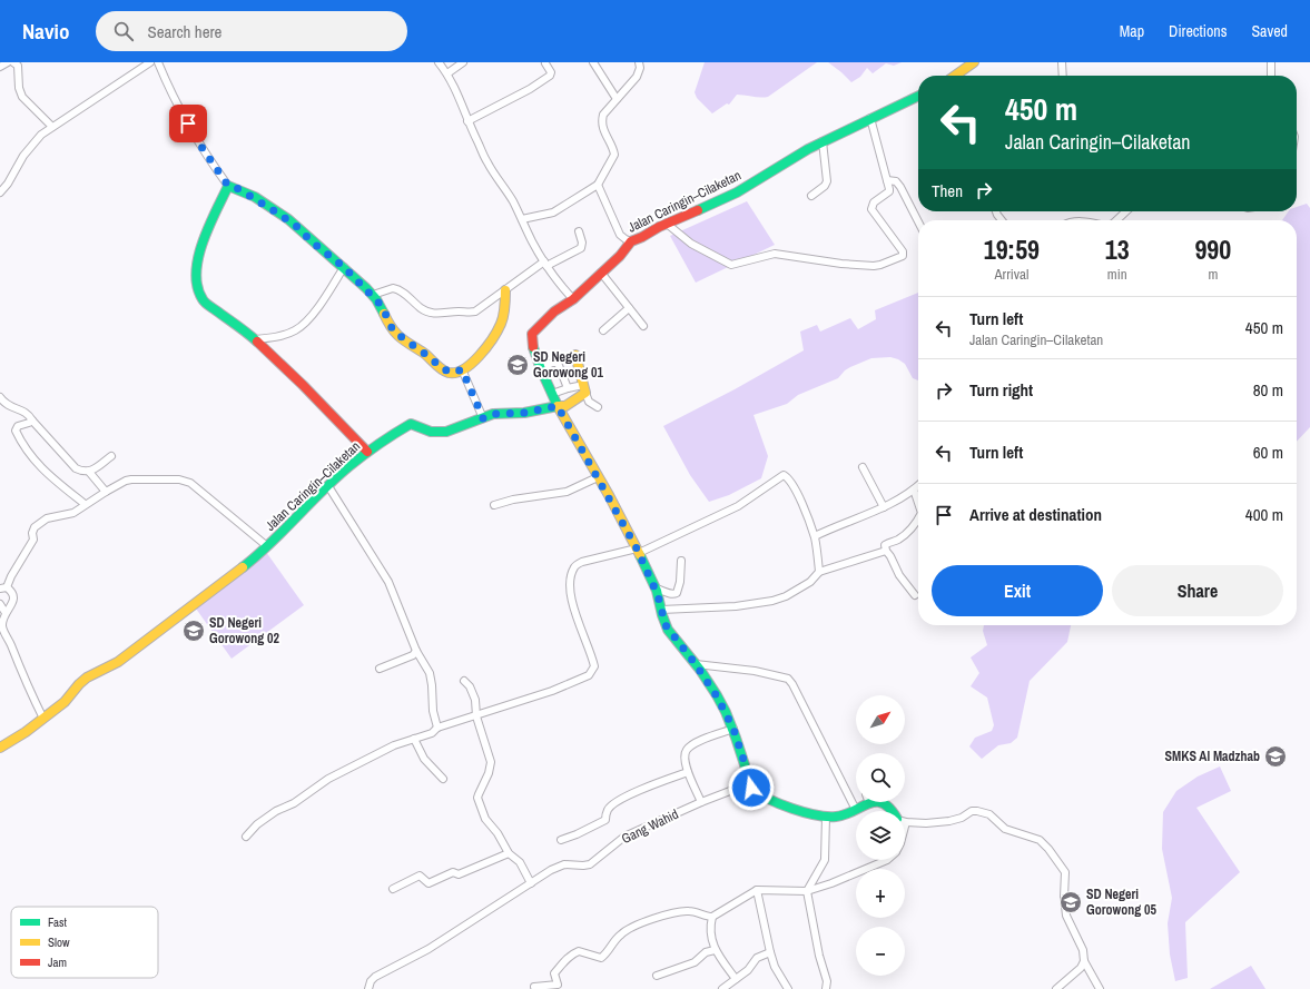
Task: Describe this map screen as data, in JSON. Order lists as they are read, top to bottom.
{
  "streets": {
    "street": ["Jalan Caringin–Cilaketan", "Gang Wahid"]
  },
  "places": {
    "school or university": [
      "SD Negeri Gorowong 01",
      "SD Negeri Gorowong 02",
      "SMKS Al Madzhab",
      "SD Negeri Gorowong 05"
    ]
  },
  "legend": ["Fast", "Slow", "Jam"],
  "north": "top right",
  "page": {
    "header": "Navio",
    "search": "Search here",
    "nav": ["Map", "Directions", "Saved"],
    "turn": ["450 m", "Jalan Caringin–Cilaketan"],
    "then": "Then",
    "eta": [
      "19:59",
      "Arrival",
      "13",
      "min",
      "990",
      "m"
    ],
    "list": [
      {
        "name": "Turn left",
        "note": "Jalan Caringin–Cilaketan",
        "value": "450 m"
      },
      {
        "name": "Turn right",
        "value": "80 m"
      },
      {
        "name": "Turn left",
        "value": "60 m"
      },
      {
        "name": "Arrive at destination",
        "value": "400 m"
      }
    ],
    "buttons": ["Exit", "Share"],
    "map_buttons": ["+", "−"]
  }
}
